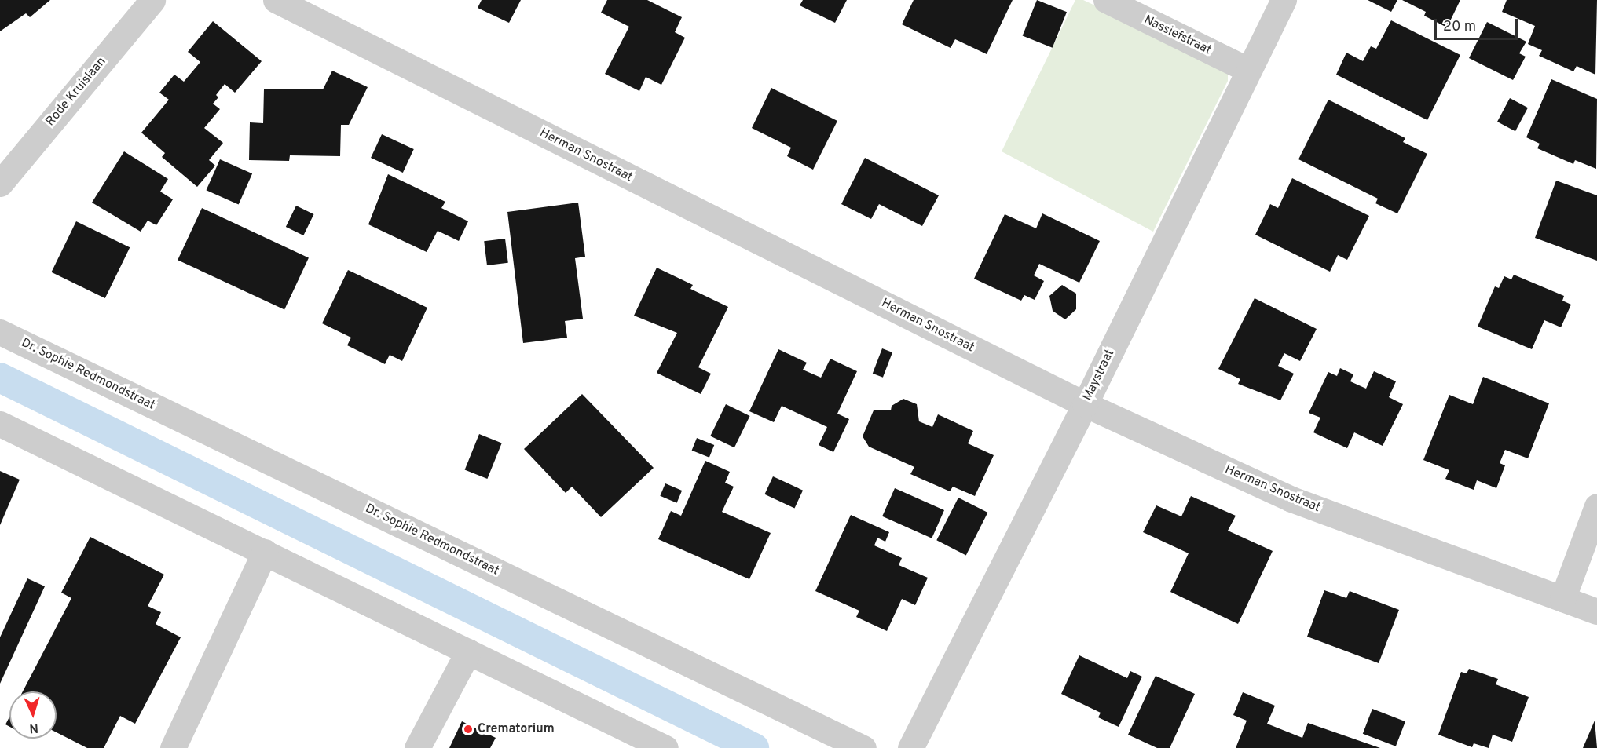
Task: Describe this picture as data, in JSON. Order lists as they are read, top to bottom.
{
  "streets": {
    "street": [
      "Nassiefstraat",
      "Rode Kruislaan",
      "Herman Snostraat",
      "Dr. Sophie Redmondstraat",
      "Maystraat"
    ]
  },
  "crossings": [
    ["Nassiefstraat", "Maystraat"],
    ["Herman Snostraat", "Maystraat"]
  ],
  "places": ["Crematorium"],
  "scale_bar": "20 m",
  "north": "bottom"
}
